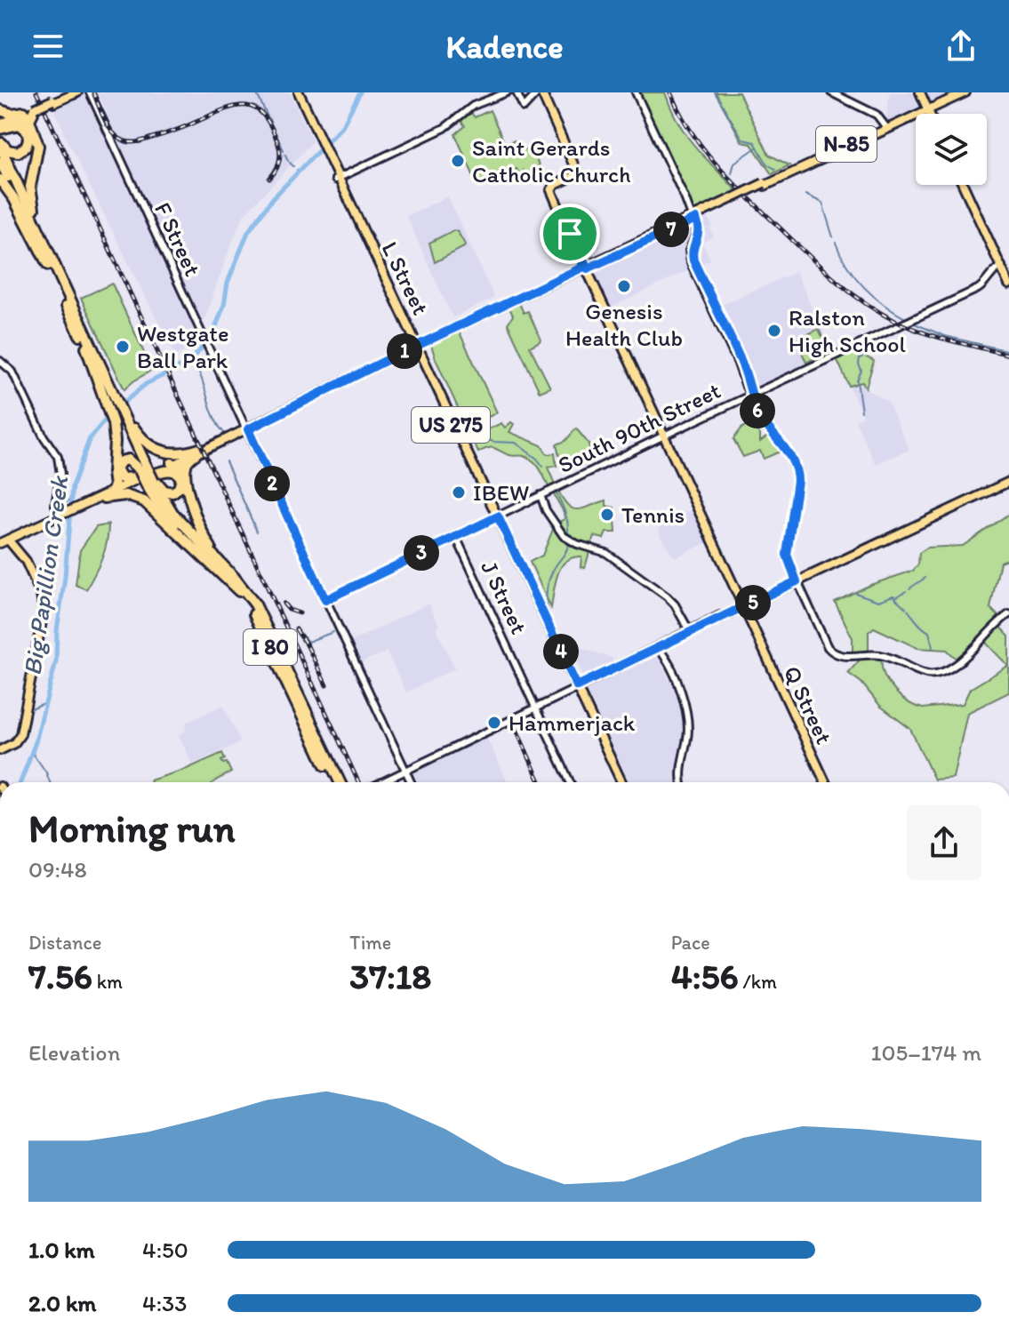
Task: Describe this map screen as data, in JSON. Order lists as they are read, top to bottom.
{
  "streets": {
    "highway": ["I 80"],
    "main road": [
      "N-85",
      "L Street",
      "US 275",
      "Q Street"
    ],
    "street": ["F Street", "South 90th Street", "J Street"]
  },
  "crossings": [
    ["N-85", "L Street"],
    ["N-85", "Q Street"],
    ["F Street", "South 90th Street"],
    ["L Street", "South 90th Street"],
    ["South 90th Street", "J Street"],
    ["South 90th Street", "Q Street"]
  ],
  "water": ["Big Papillion Creek"],
  "places": [
    "Saint Gerards Catholic Church",
    "Genesis Health Club",
    "Ralston High School",
    "Westgate Ball Park",
    "IBEW",
    "Tennis",
    "Hammerjack"
  ],
  "page": {
    "header": "Kadence",
    "pins": [
      "7",
      "1",
      "6",
      "2",
      "3",
      "5",
      "4"
    ],
    "heading": ["Morning run", "09:48"],
    "stats": [
      ["Distance", "7.56 km"],
      ["Time", "37:18"],
      ["Pace", "4:56 /km"]
    ],
    "chart": ["Elevation", "105–174 m"],
    "list": [
      {
        "name": "1.0 km",
        "note": "4:50"
      },
      {
        "name": "2.0 km",
        "note": "4:33"
      }
    ]
  }
}
